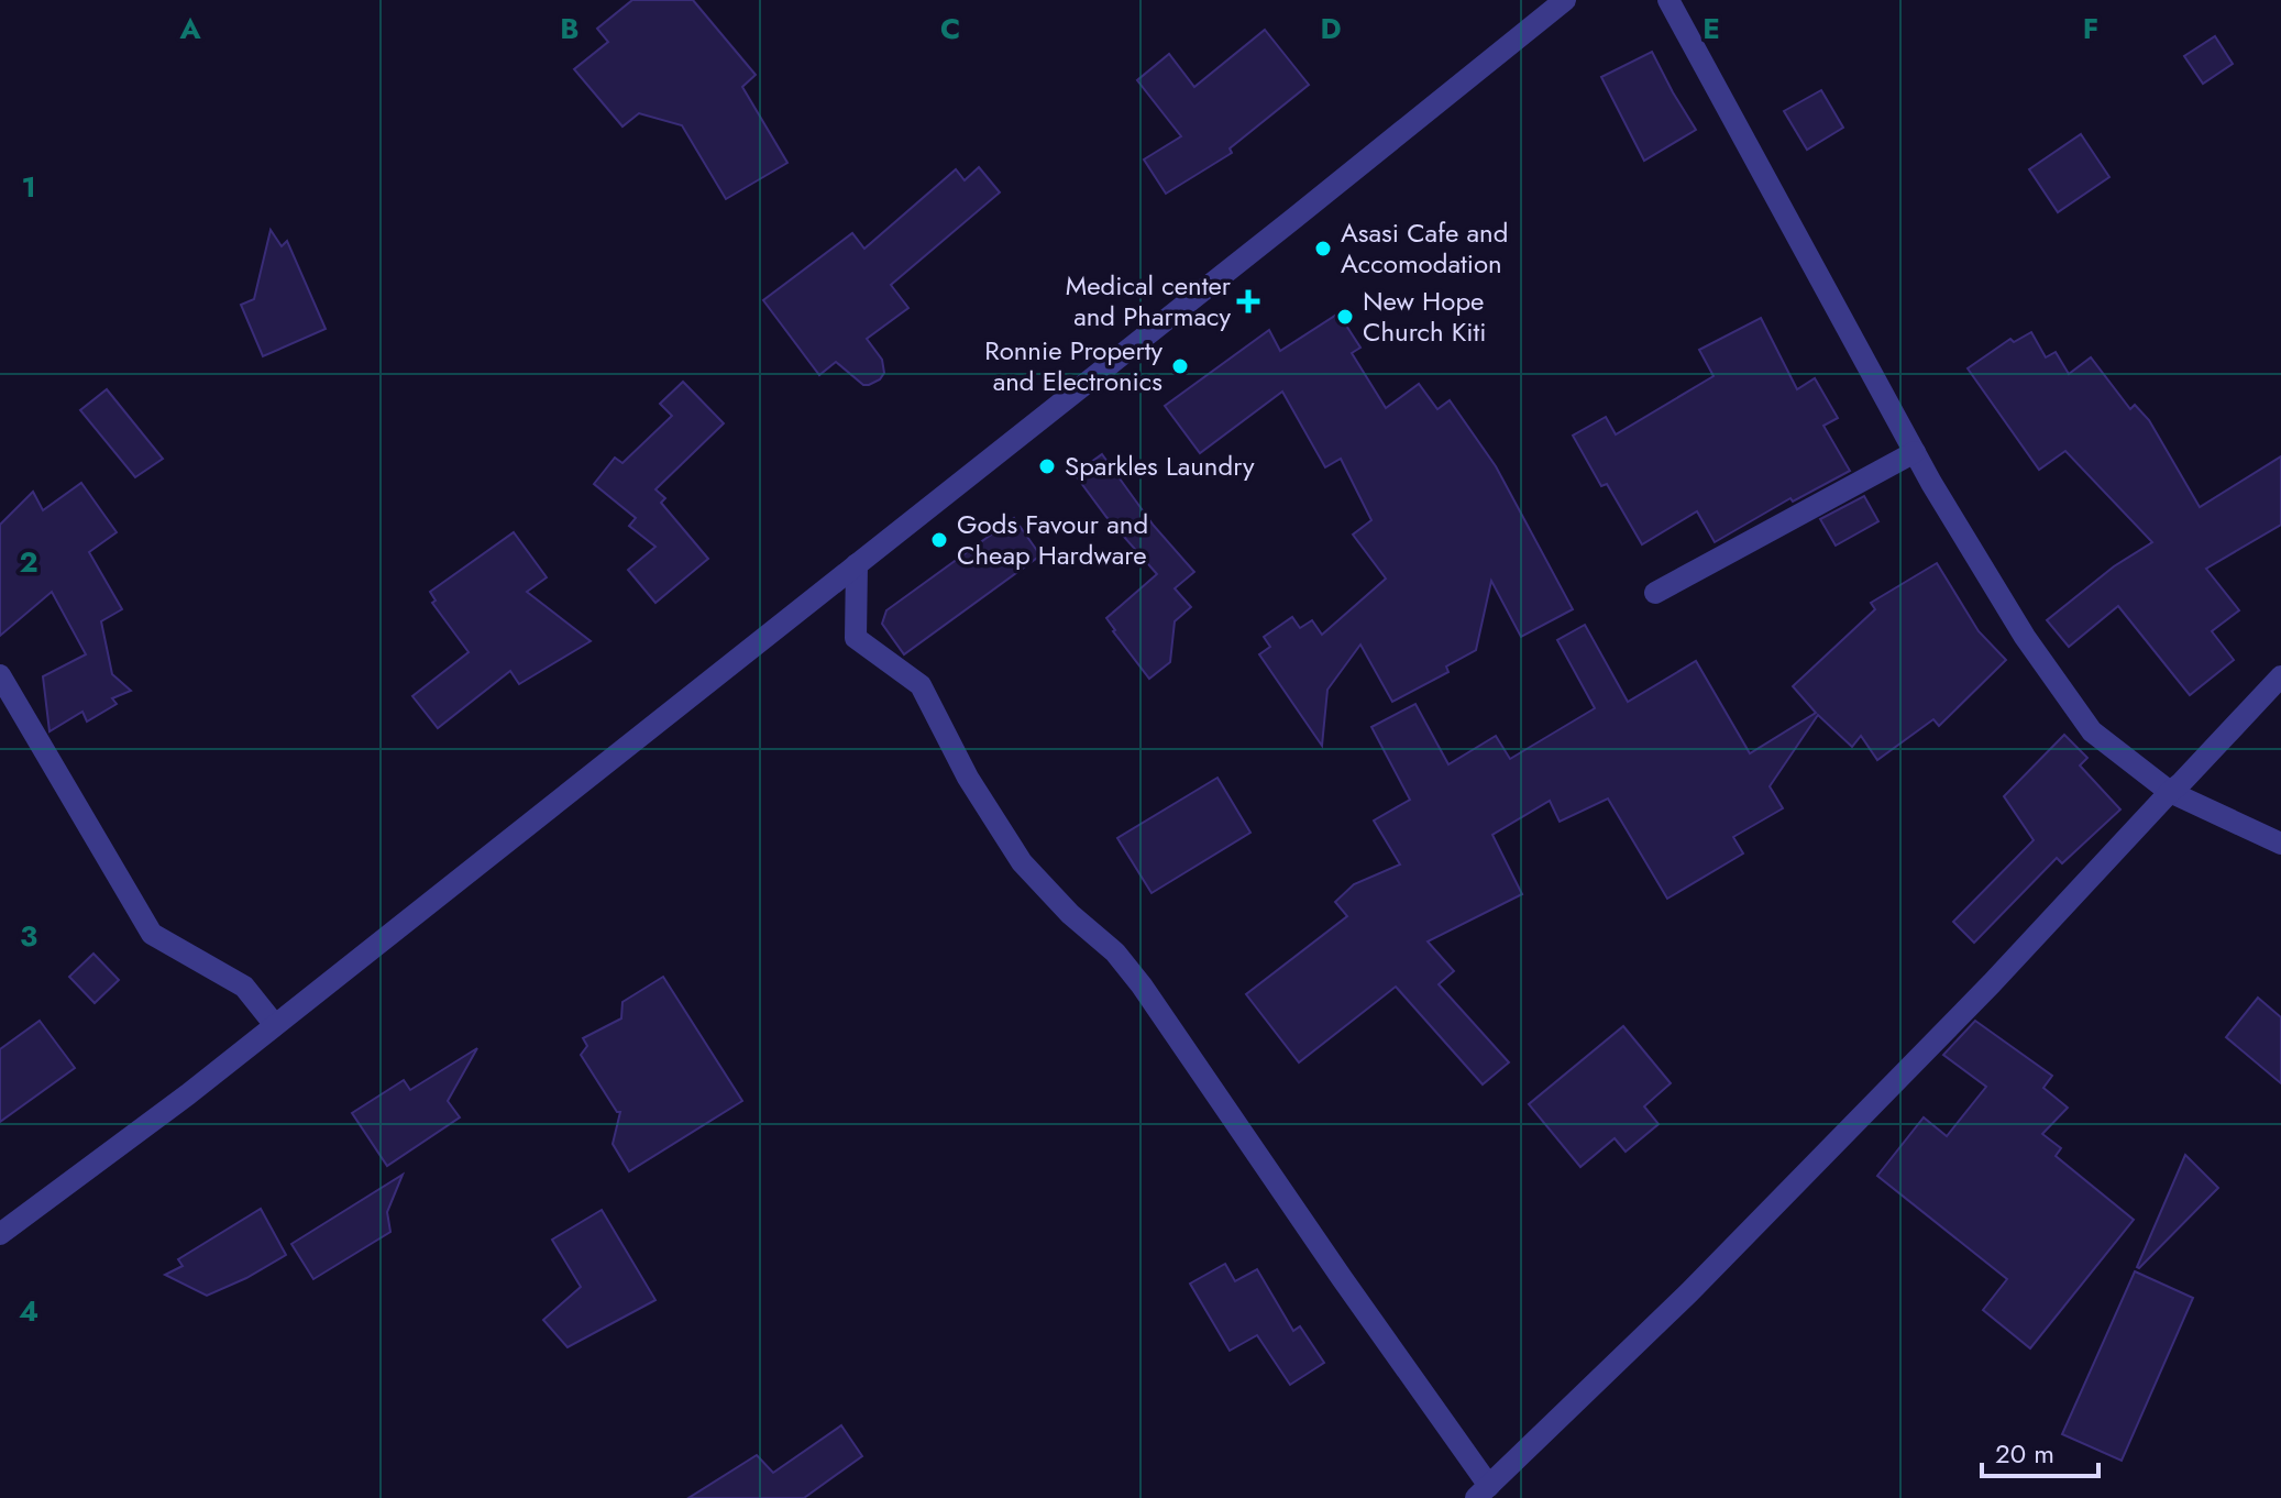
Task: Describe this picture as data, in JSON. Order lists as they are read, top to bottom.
{
  "places": {
    "other": [
      "Asasi Cafe and Accomodation",
      "New Hope Church Kiti",
      "Ronnie Property and Electronics",
      "Sparkles Laundry",
      "Gods Favour and Cheap Hardware"
    ],
    "health": ["Medical center and Pharmacy"]
  },
  "scale_bar": "20 m",
  "grid": {
    "columns": [
      "A",
      "B",
      "C",
      "D",
      "E",
      "F"
    ],
    "rows": [
      "1",
      "2",
      "3",
      "4"
    ]
  }
}
